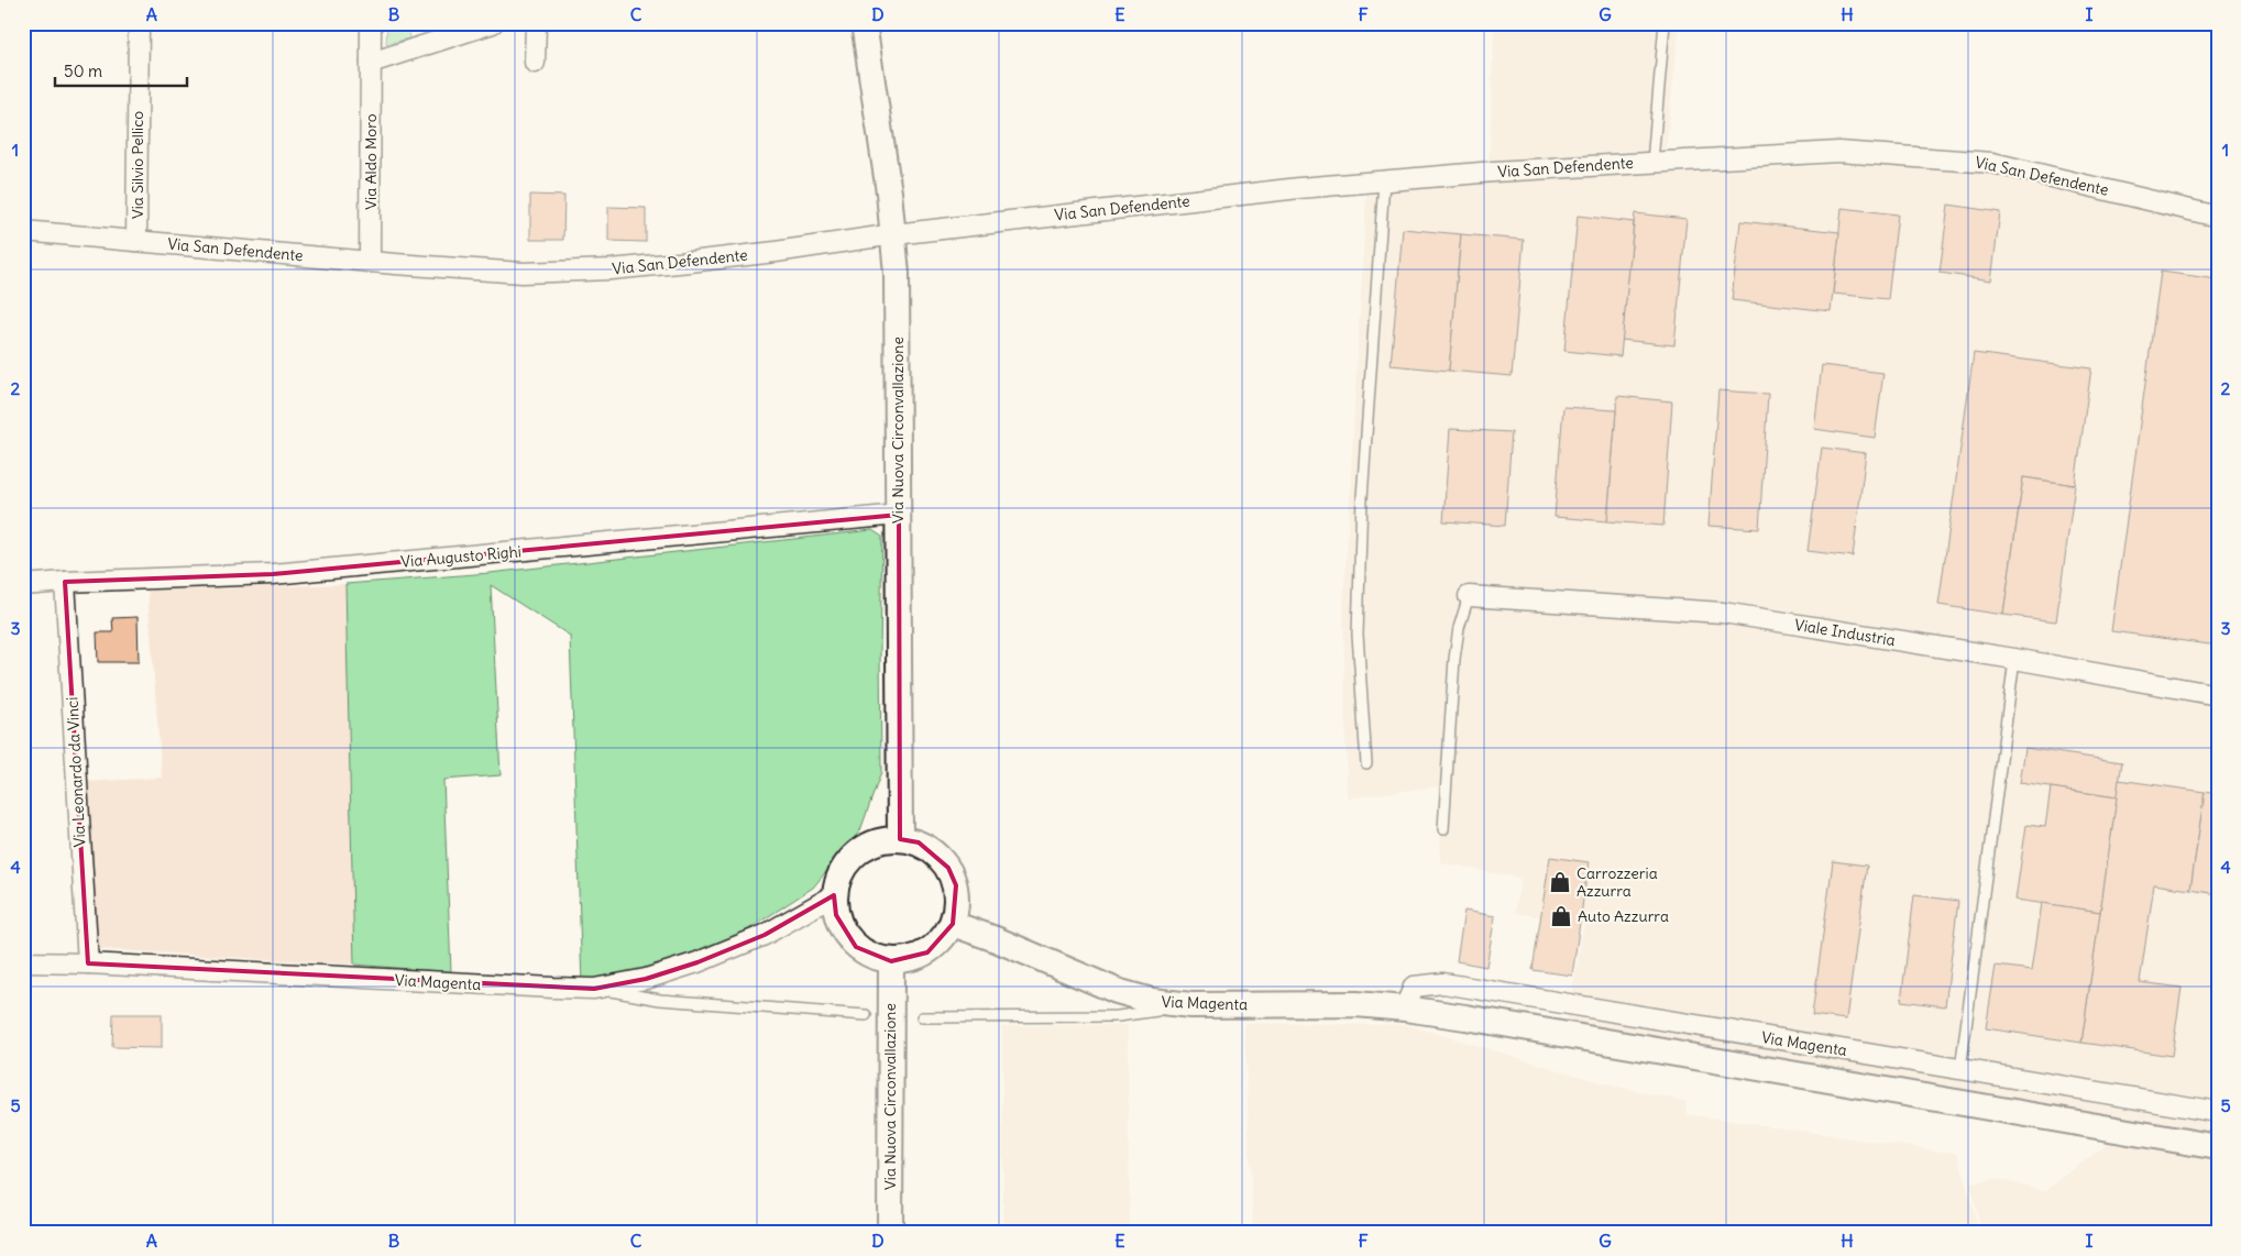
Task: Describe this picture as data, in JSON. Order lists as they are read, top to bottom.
{
  "streets": {
    "street": [
      "Via Aldo Moro",
      "Via Silvio Pellico",
      "Via San Defendente",
      "Via Nuova Circonvallazione",
      "Via Augusto Righi",
      "Viale Industria",
      "Via Leonardo da Vinci",
      "Via Magenta"
    ]
  },
  "crossings": [
    ["Via Aldo Moro", "Via San Defendente"],
    ["Via Silvio Pellico", "Via San Defendente"],
    ["Via San Defendente", "Via Nuova Circonvallazione"],
    ["Via Nuova Circonvallazione", "Via Augusto Righi"],
    ["Via Nuova Circonvallazione", "Via Magenta"],
    ["Via Augusto Righi", "Via Leonardo da Vinci"],
    ["Via Leonardo da Vinci", "Via Magenta"]
  ],
  "places": {
    "shop": ["Carrozzeria Azzurra", "Auto Azzurra"]
  },
  "scale_bar": "50 m",
  "grid": {
    "columns": [
      "A",
      "B",
      "C",
      "D",
      "E",
      "F",
      "G",
      "H",
      "I"
    ],
    "rows": [
      "1",
      "2",
      "3",
      "4",
      "5"
    ]
  }
}
